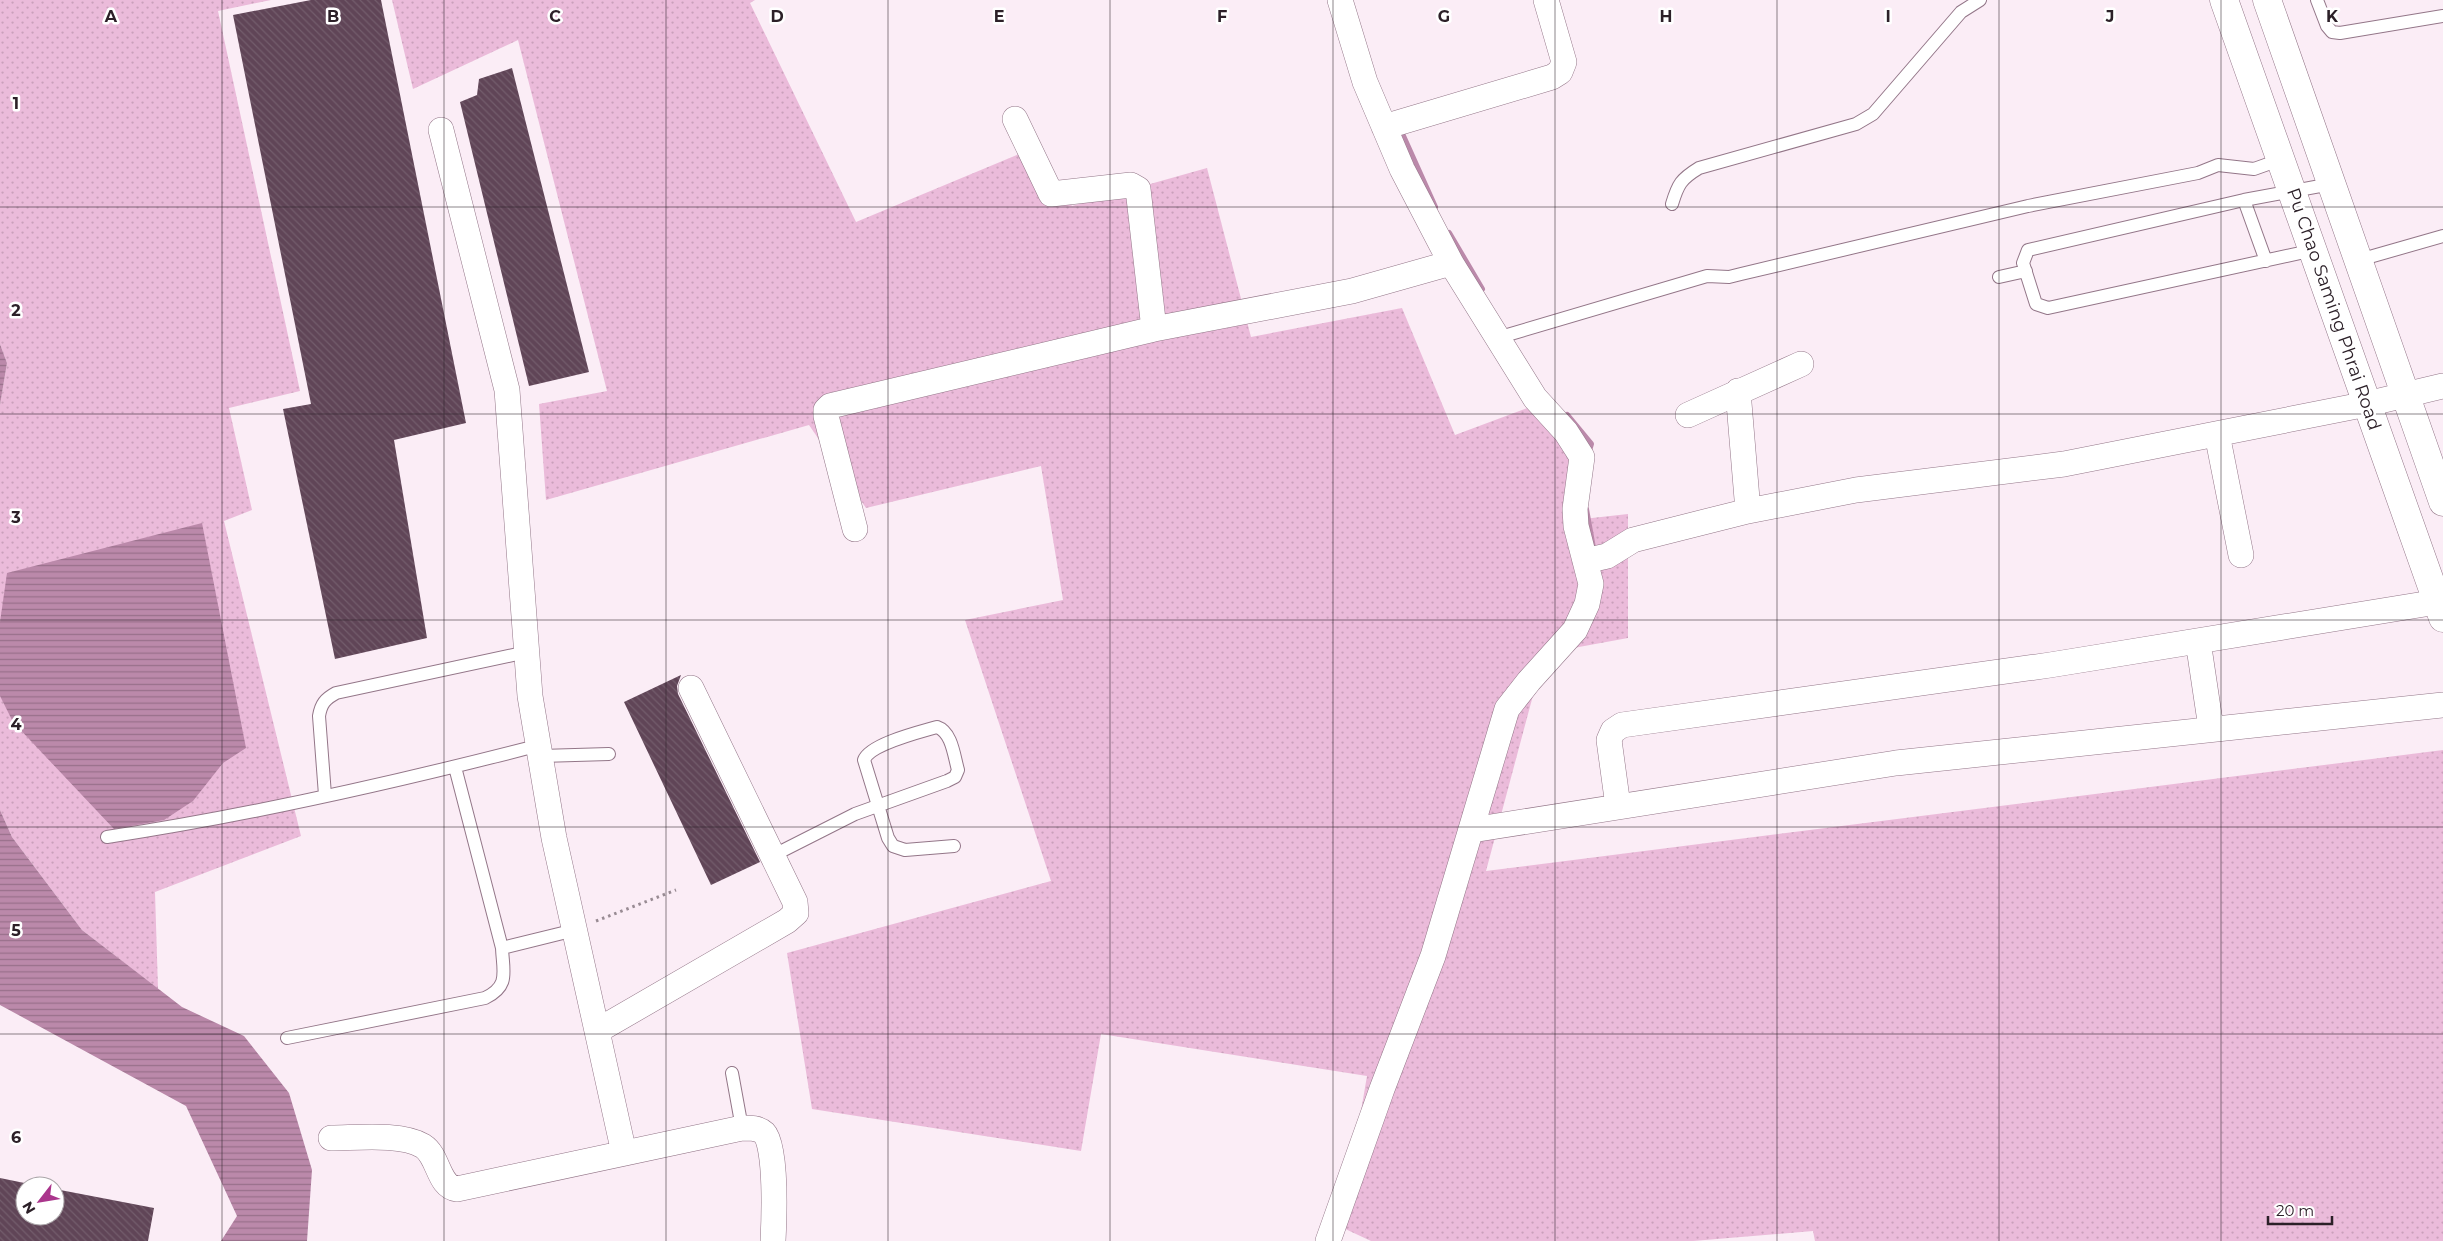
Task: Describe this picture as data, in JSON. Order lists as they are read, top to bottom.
{
  "streets": {
    "main road": ["Pu Chao Saming Phrai Road"]
  },
  "scale_bar": "20 m",
  "north": "bottom left",
  "grid": {
    "columns": [
      "A",
      "B",
      "C",
      "D",
      "E",
      "F",
      "G",
      "H",
      "I",
      "J",
      "K"
    ],
    "rows": [
      "1",
      "2",
      "3",
      "4",
      "5",
      "6"
    ]
  }
}
